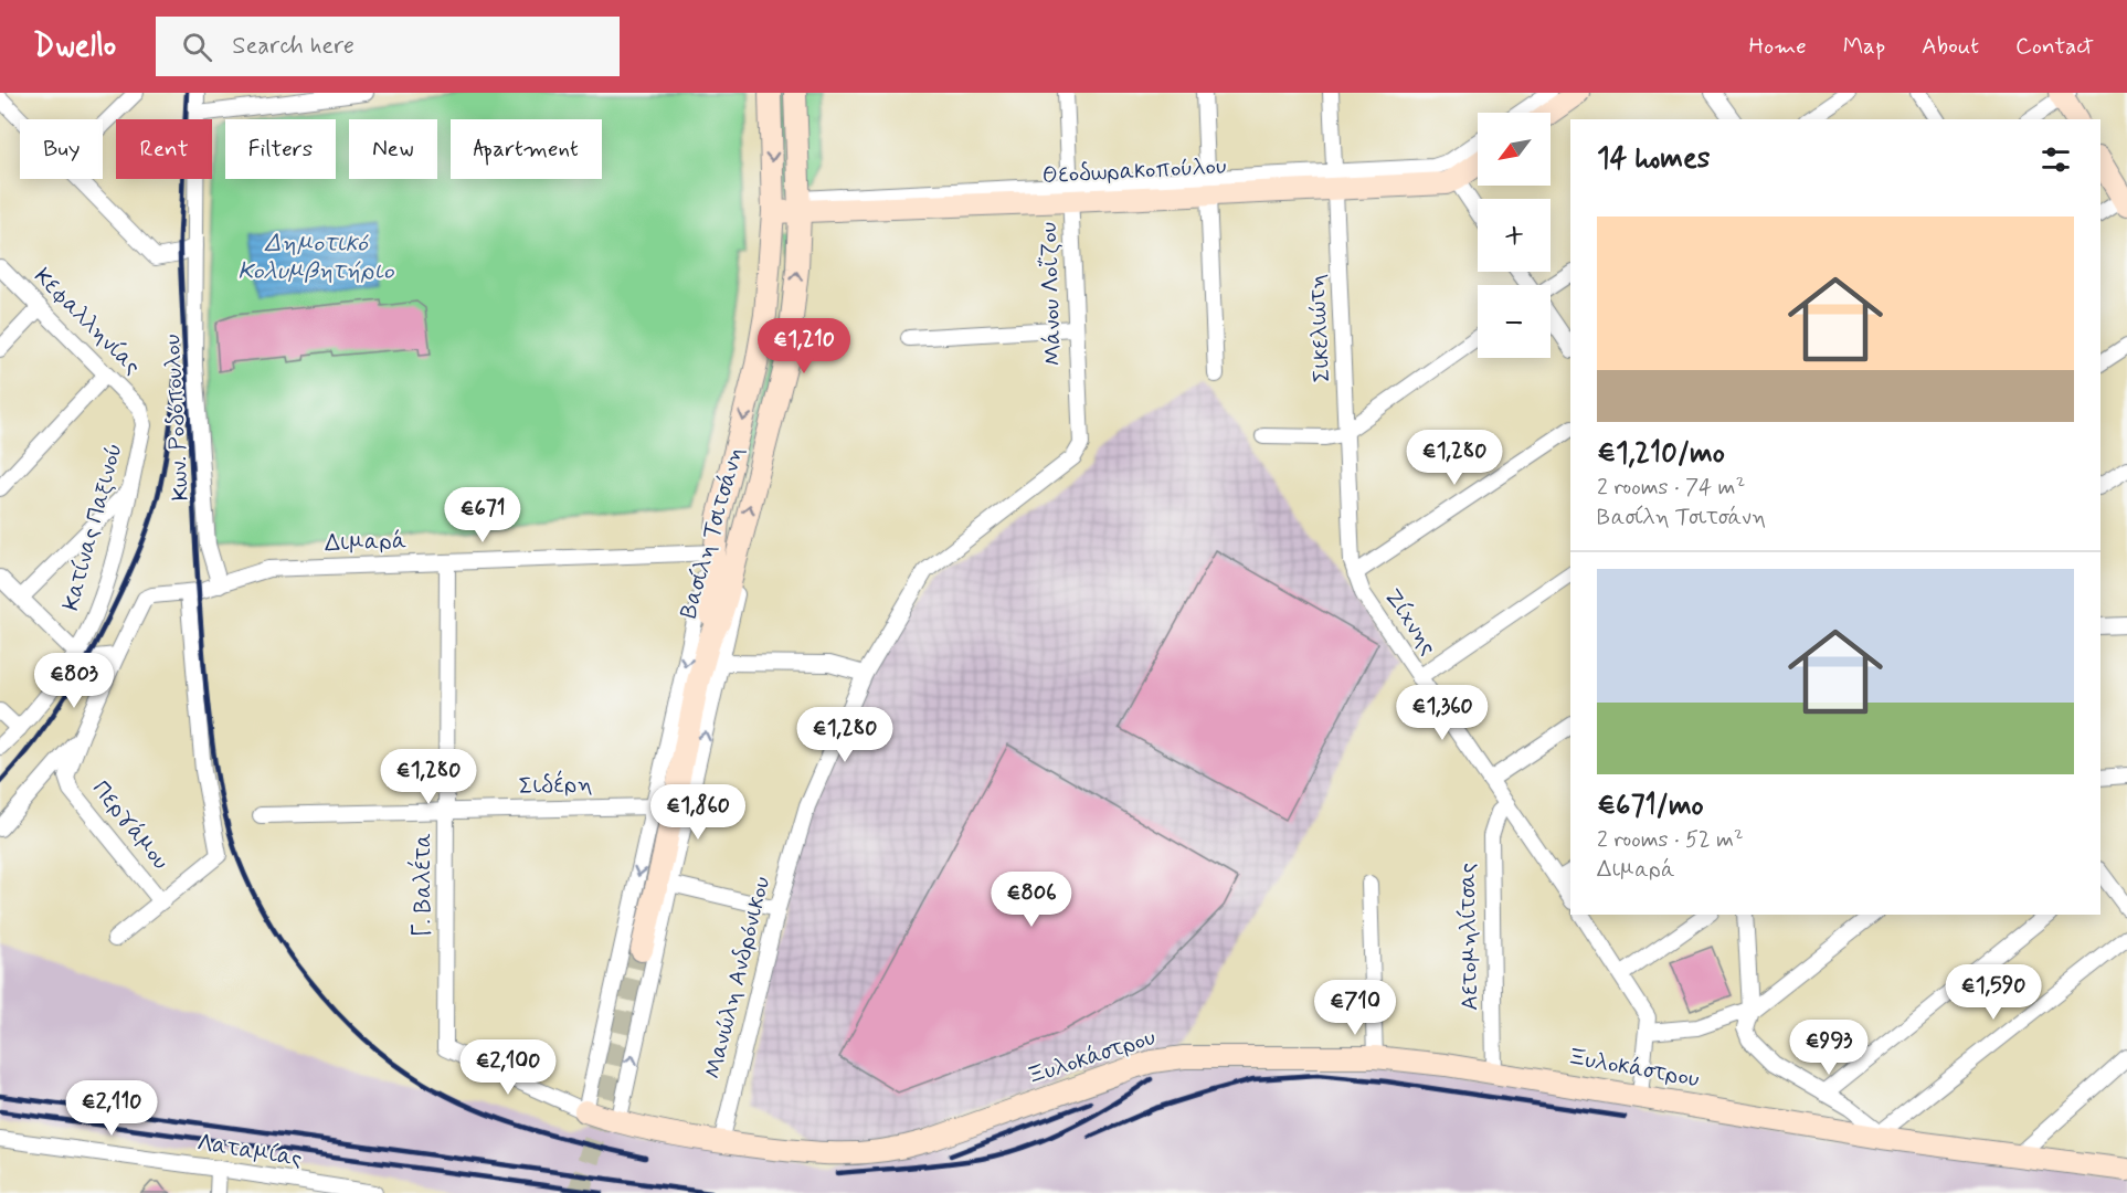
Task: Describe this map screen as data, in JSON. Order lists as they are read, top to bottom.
{
  "streets": {
    "street": [
      "Θεοδωρακοπούλου",
      "Μάνου Λοΐζου",
      "Κεφαλληνίας",
      "Σικελιώτη",
      "Κων. Ροδόπουλου",
      "Κατίνας Παξινού",
      "Βασίλη Τσιτσάνη",
      "Διμαρά",
      "Ζίχνης",
      "Σιδέρη",
      "Περγάμου",
      "Γ. Βαλέτα",
      "Αετομηλίτσας",
      "Μανώλη Ανδρόνικου",
      "Ξυλοκάστρου",
      "Λαταμίας"
    ]
  },
  "crossings": [
    ["Θεοδωρακοπούλου", "Μάνου Λοΐζου"],
    ["Θεοδωρακοπούλου", "Σικελιώτη"],
    ["Θεοδωρακοπούλου", "Βασίλη Τσιτσάνη"],
    ["Μάνου Λοΐζου", "Μανώλη Ανδρόνικου"],
    ["Κεφαλληνίας", "Κατίνας Παξινού"],
    ["Σικελιώτη", "Ζίχνης"],
    ["Κων. Ροδόπουλου", "Διμαρά"],
    ["Βασίλη Τσιτσάνη", "Διμαρά"],
    ["Βασίλη Τσιτσάνη", "Σιδέρη"],
    ["Βασίλη Τσιτσάνη", "Ξυλοκάστρου"],
    ["Διμαρά", "Γ. Βαλέτα"],
    ["Ζίχνης", "Αετομηλίτσας"],
    ["Σιδέρη", "Γ. Βαλέτα"],
    ["Γ. Βαλέτα", "Ξυλοκάστρου"],
    ["Αετομηλίτσας", "Ξυλοκάστρου"],
    ["Μανώλη Ανδρόνικου", "Ξυλοκάστρου"]
  ],
  "water": ["Δημοτικό Κολυμβητήριο"],
  "north": "bottom left",
  "page": {
    "header": "Dwello",
    "search": "Search here",
    "nav": [
      "Home",
      "Map",
      "About",
      "Contact"
    ],
    "map_buttons": ["+", "−"],
    "chip": [
      "Buy",
      "Rent",
      "Filters",
      "New",
      "Apartment"
    ],
    "heading": "14 homes",
    "list": [
      {
        "name": "€1,210/mo",
        "note": "2 rooms · 74 m² · Βασίλη Τσιτσάνη"
      },
      {
        "name": "€671/mo",
        "note": "2 rooms · 52 m² · Διμαρά"
      }
    ],
    "price": [
      "€1,210",
      "€1,280",
      "€671",
      "€803",
      "€1,360",
      "€1,280",
      "€1,280",
      "€1,860",
      "€806",
      "€1,590",
      "€710",
      "€993",
      "€2,100",
      "€2,110"
    ]
  }
}
